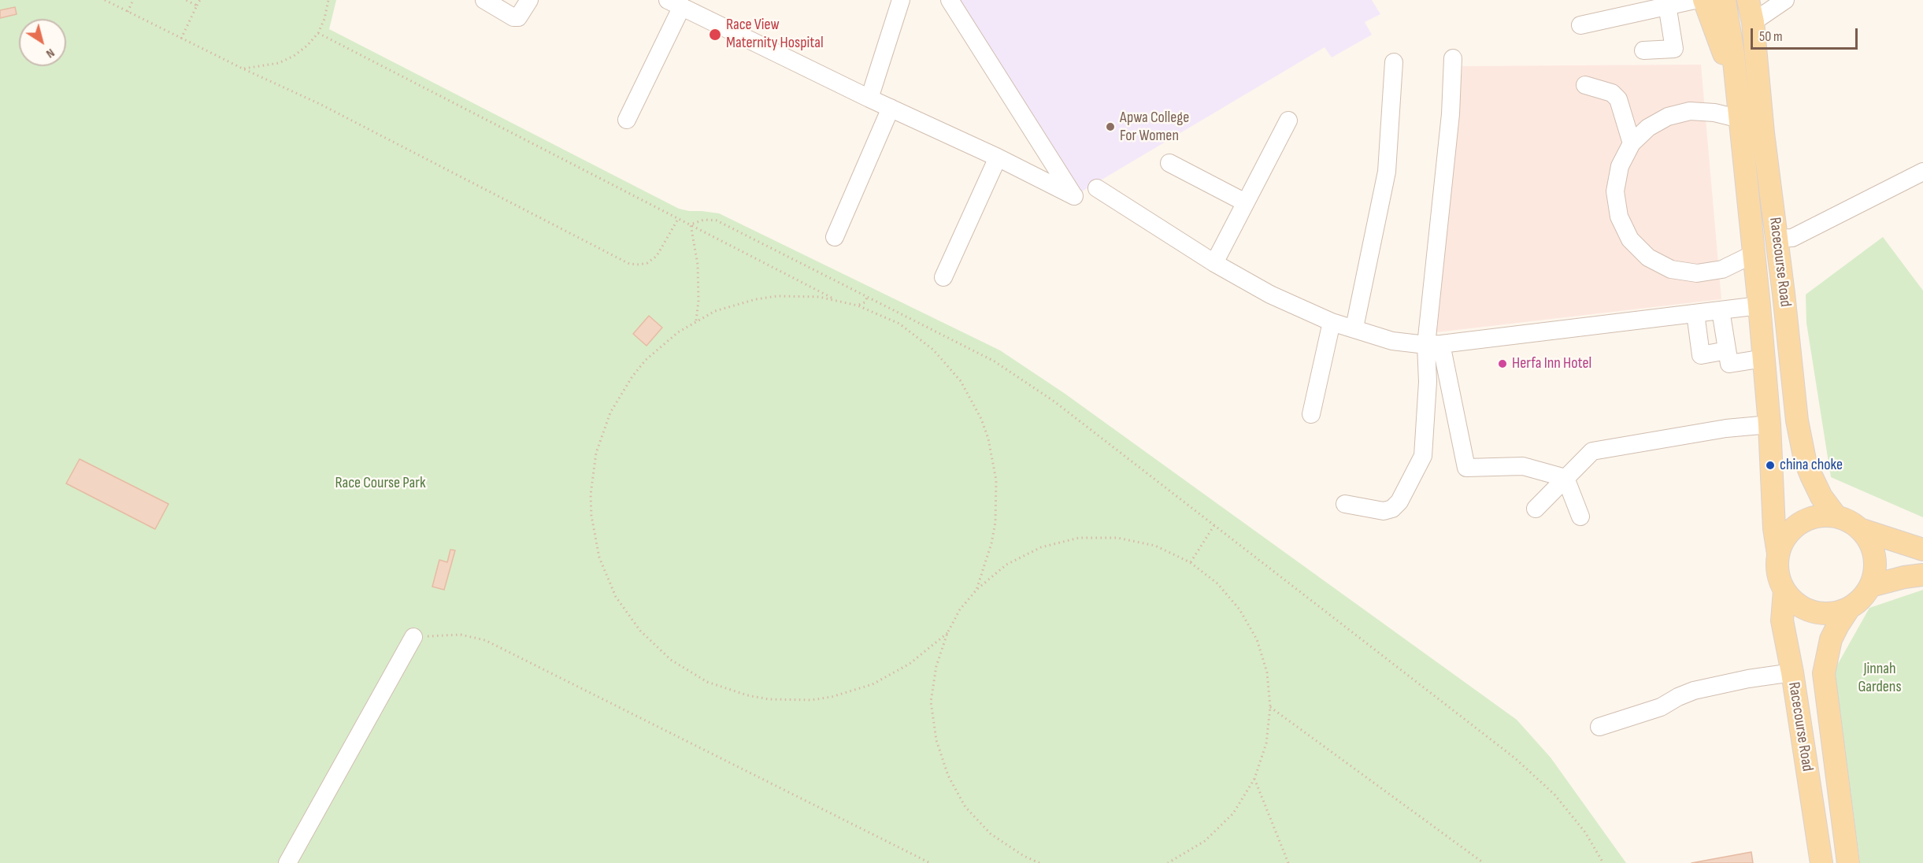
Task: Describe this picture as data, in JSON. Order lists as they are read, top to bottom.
{
  "streets": {
    "main road": ["Racecourse Road"]
  },
  "parks": ["Race Course Park", "Jinnah Gardens"],
  "places": [
    "Race View Maternity Hospital",
    "Apwa College For Women",
    "Herfa Inn Hotel",
    "china choke"
  ],
  "scale_bar": "50 m",
  "north": "bottom right"
}
